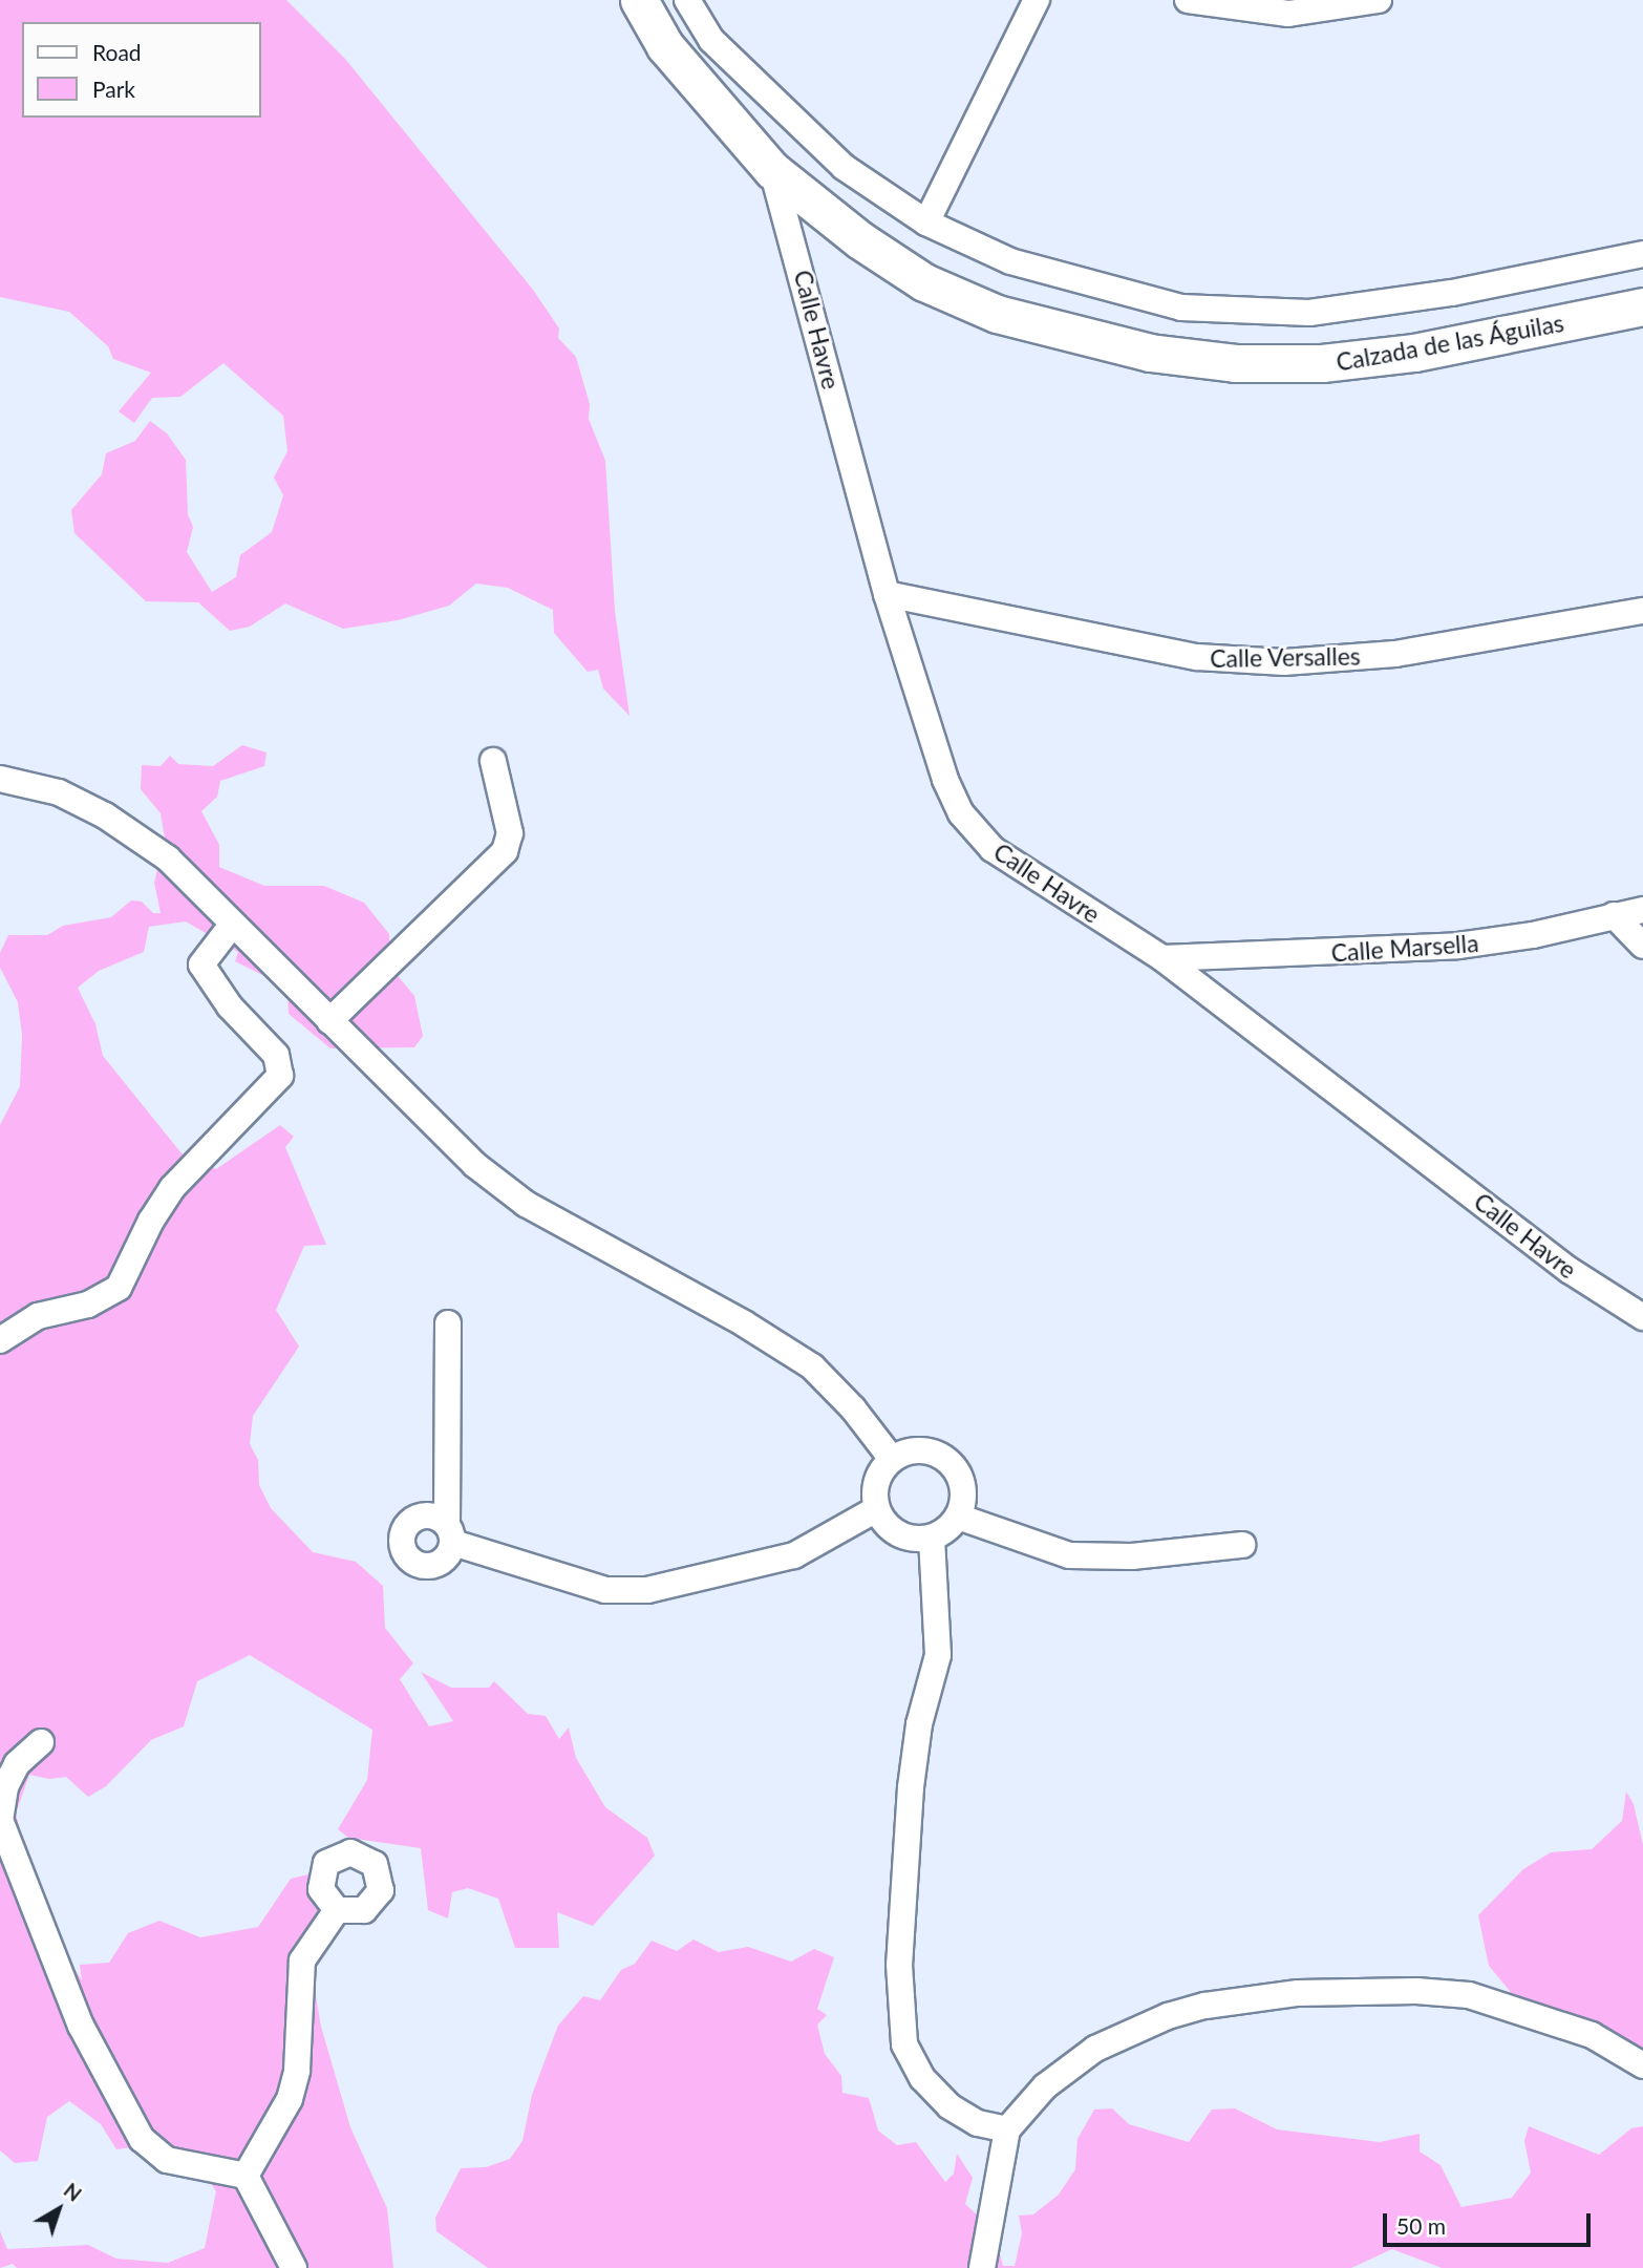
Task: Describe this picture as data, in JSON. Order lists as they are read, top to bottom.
{
  "streets": {
    "main road": ["Calzada de las Águilas"],
    "street": ["Calle Havre", "Calle Versalles", "Calle Marsella"]
  },
  "crossings": [
    ["Calle Havre", "Calzada de las Águilas"],
    ["Calle Havre", "Calle Versalles"],
    ["Calle Havre", "Calle Marsella"]
  ],
  "legend": ["Road", "Park"],
  "scale_bar": "50 m",
  "north": "top right"
}
